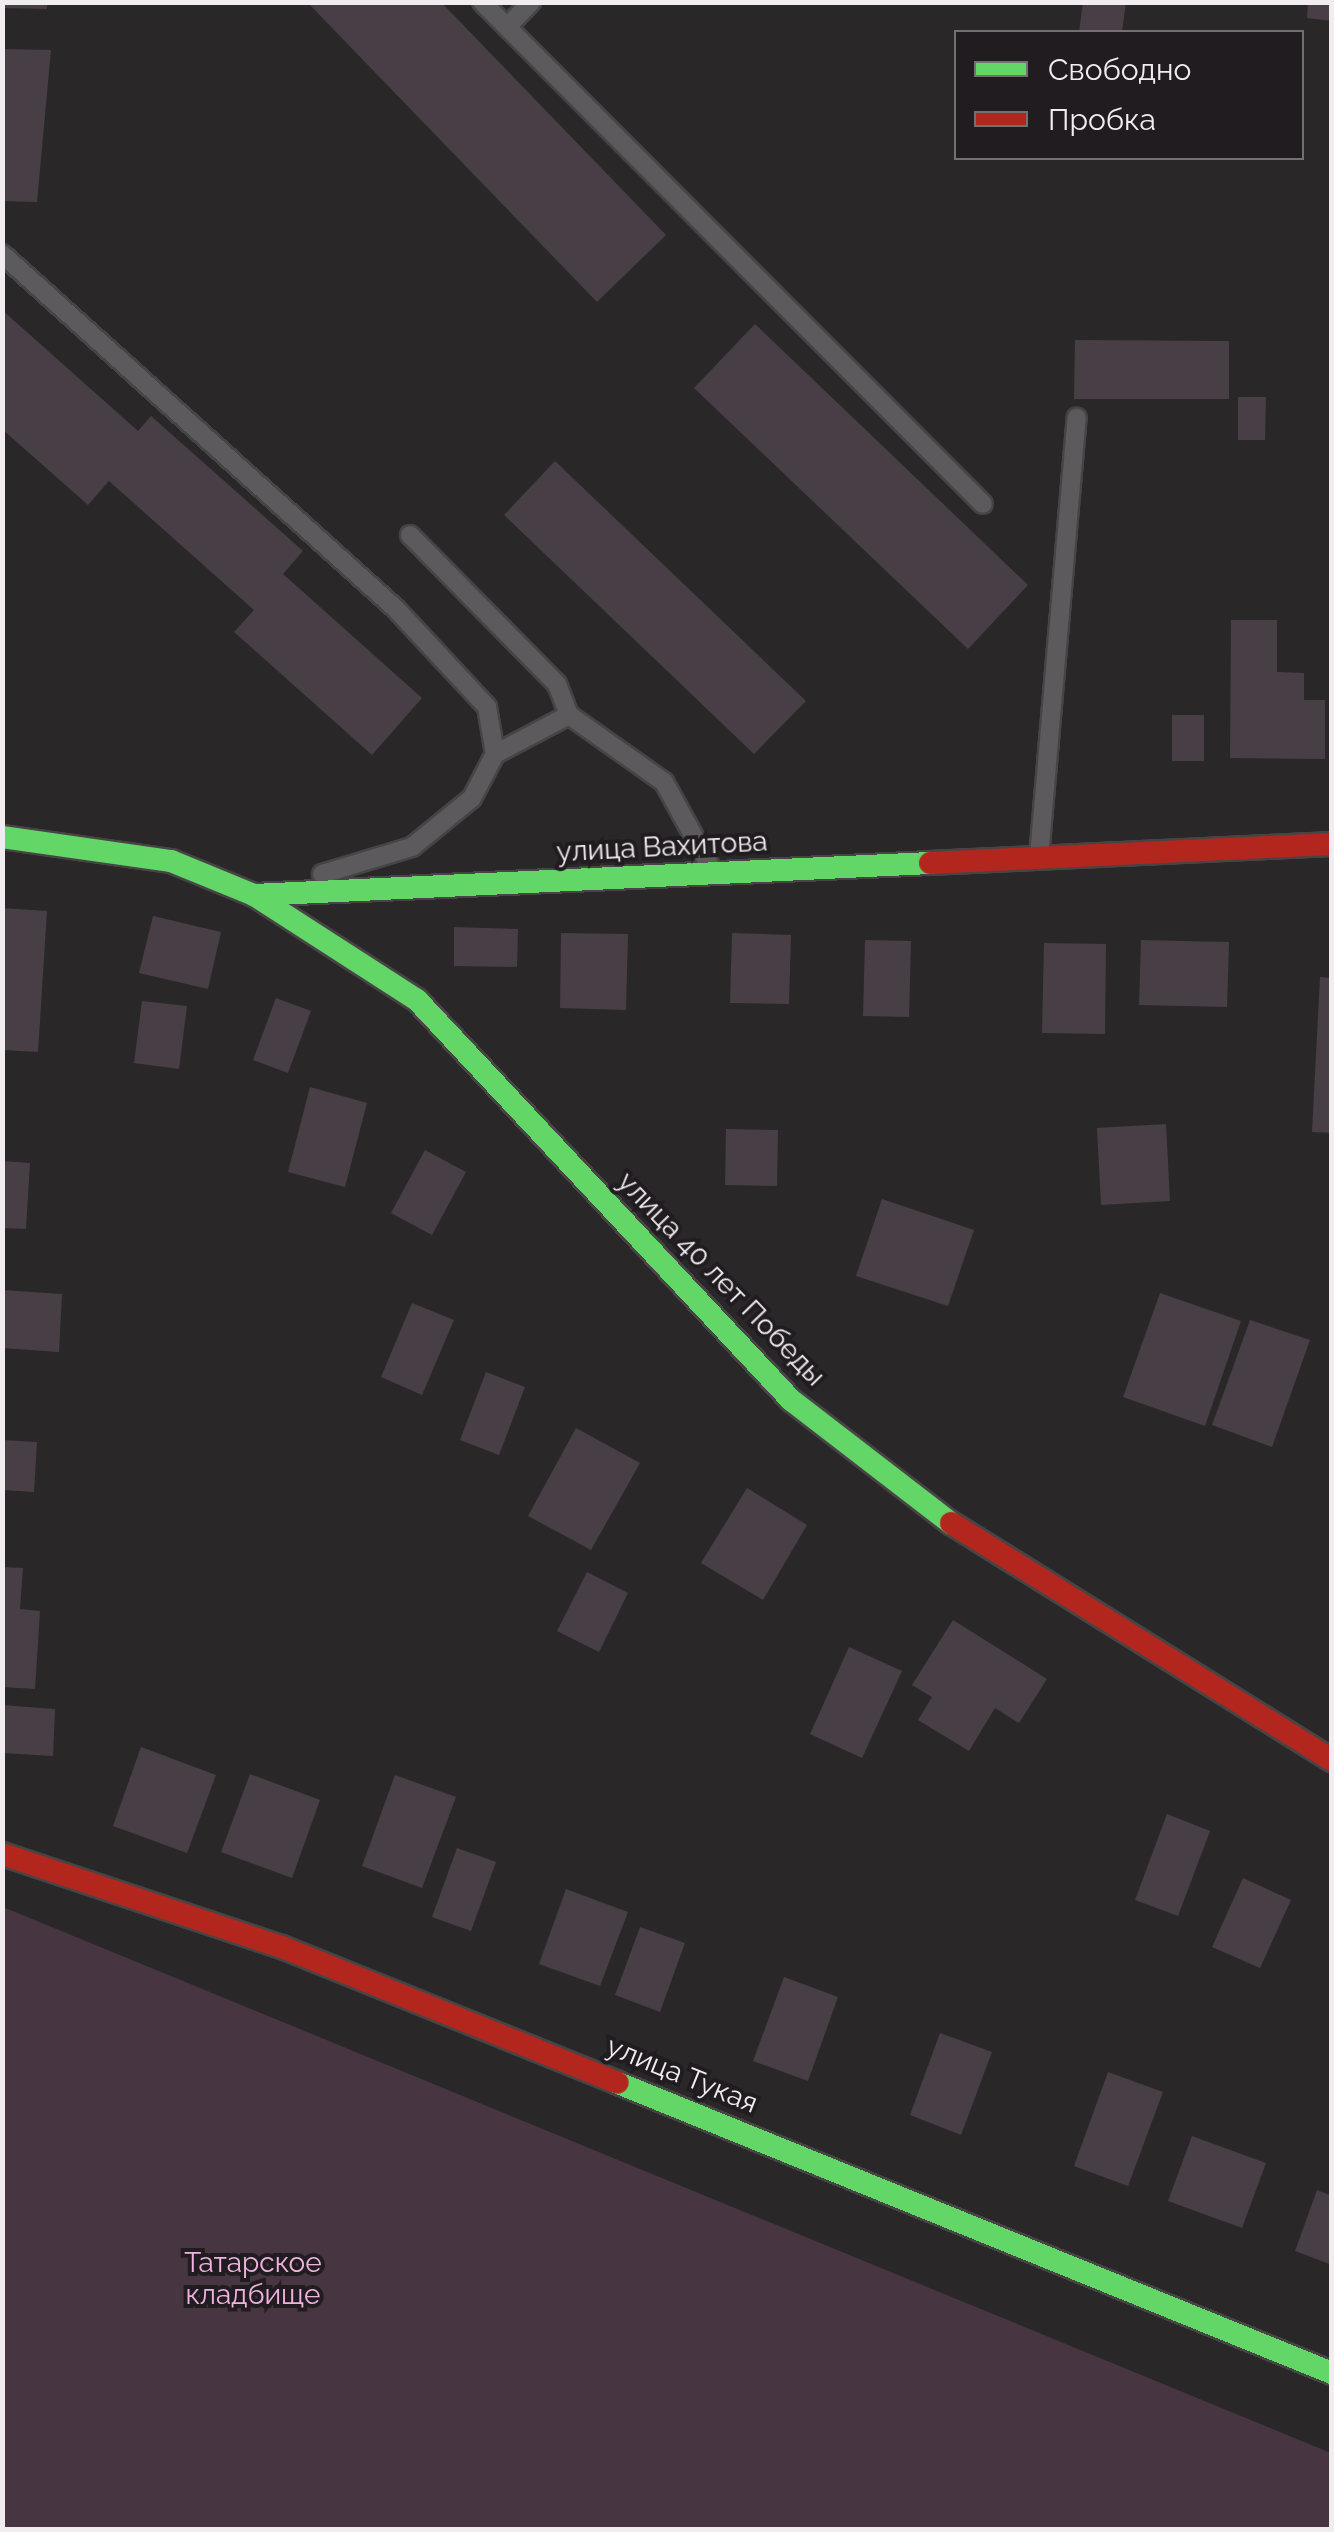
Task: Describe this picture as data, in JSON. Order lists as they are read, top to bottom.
{
  "streets": {
    "street": ["улица Вахитова", "улица 40 лет Победы", "улица Тукая"]
  },
  "crossings": [
    ["улица Вахитова", "улица 40 лет Победы"]
  ],
  "parks": ["Татарское кладбище"],
  "legend": ["Свободно", "Пробка"]
}
